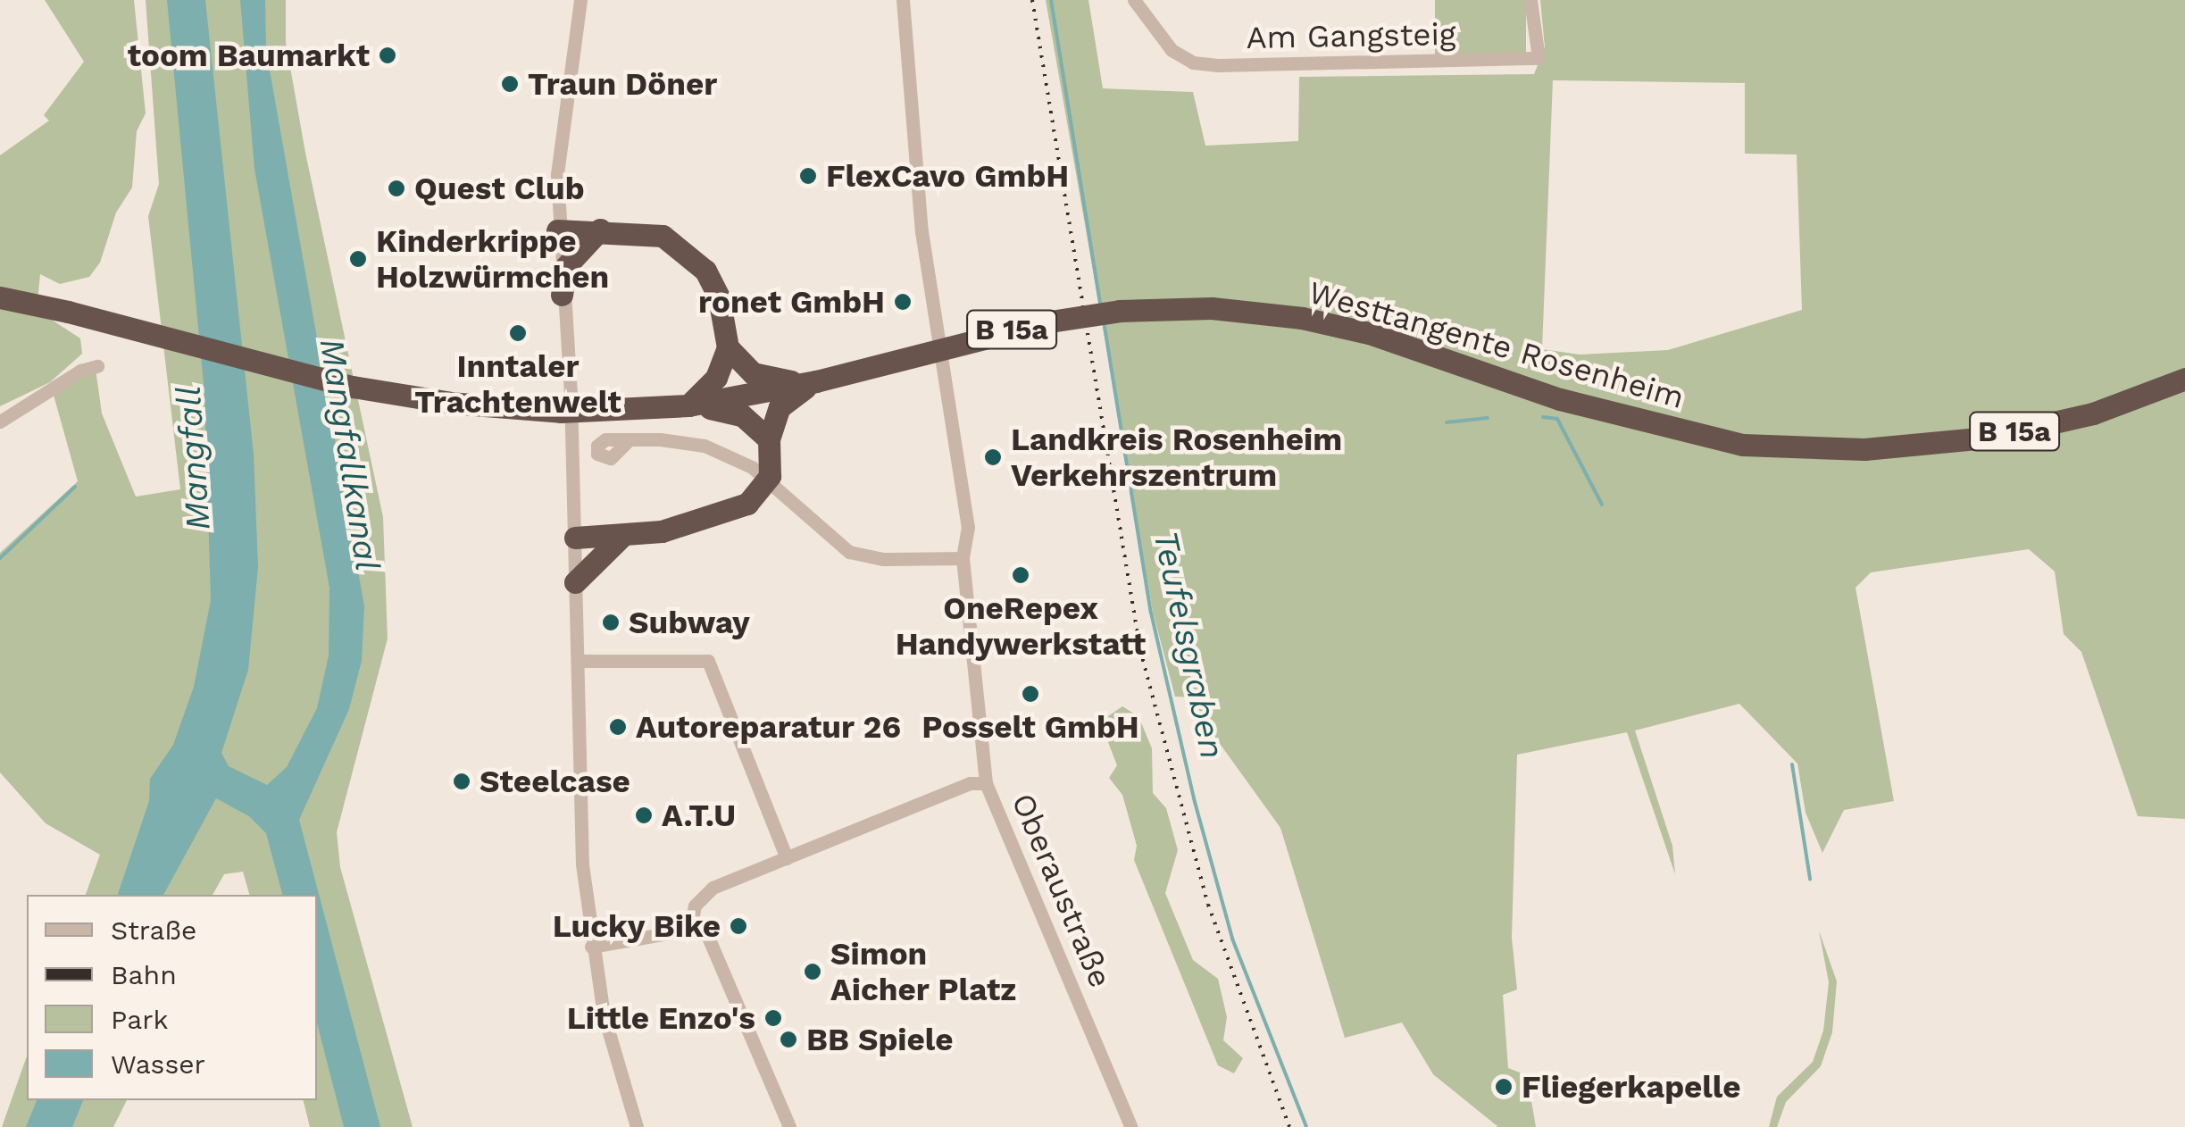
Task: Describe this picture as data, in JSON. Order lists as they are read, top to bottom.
{
  "streets": {
    "highway": ["B 15a", "Westtangente Rosenheim"],
    "street": ["Am Gangsteig", "Oberaustraße"]
  },
  "water": ["Mangfallkanal", "Mangfall", "Teufelsgraben"],
  "places": [
    "toom Baumarkt",
    "Traun Döner",
    "FlexCavo GmbH",
    "Quest Club",
    "Kinderkrippe Holzwürmchen",
    "ronet GmbH",
    "Inntaler Trachtenwelt",
    "Landkreis Rosenheim Verkehrszentrum",
    "OneRepex Handywerkstatt",
    "Subway",
    "Posselt GmbH",
    "Autoreparatur 26",
    "Steelcase",
    "A.T.U",
    "Lucky Bike",
    "Simon Aicher Platz",
    "Little Enzo's",
    "BB Spiele",
    "Fliegerkapelle"
  ],
  "legend": [
    "Straße",
    "Bahn",
    "Park",
    "Wasser"
  ]
}
